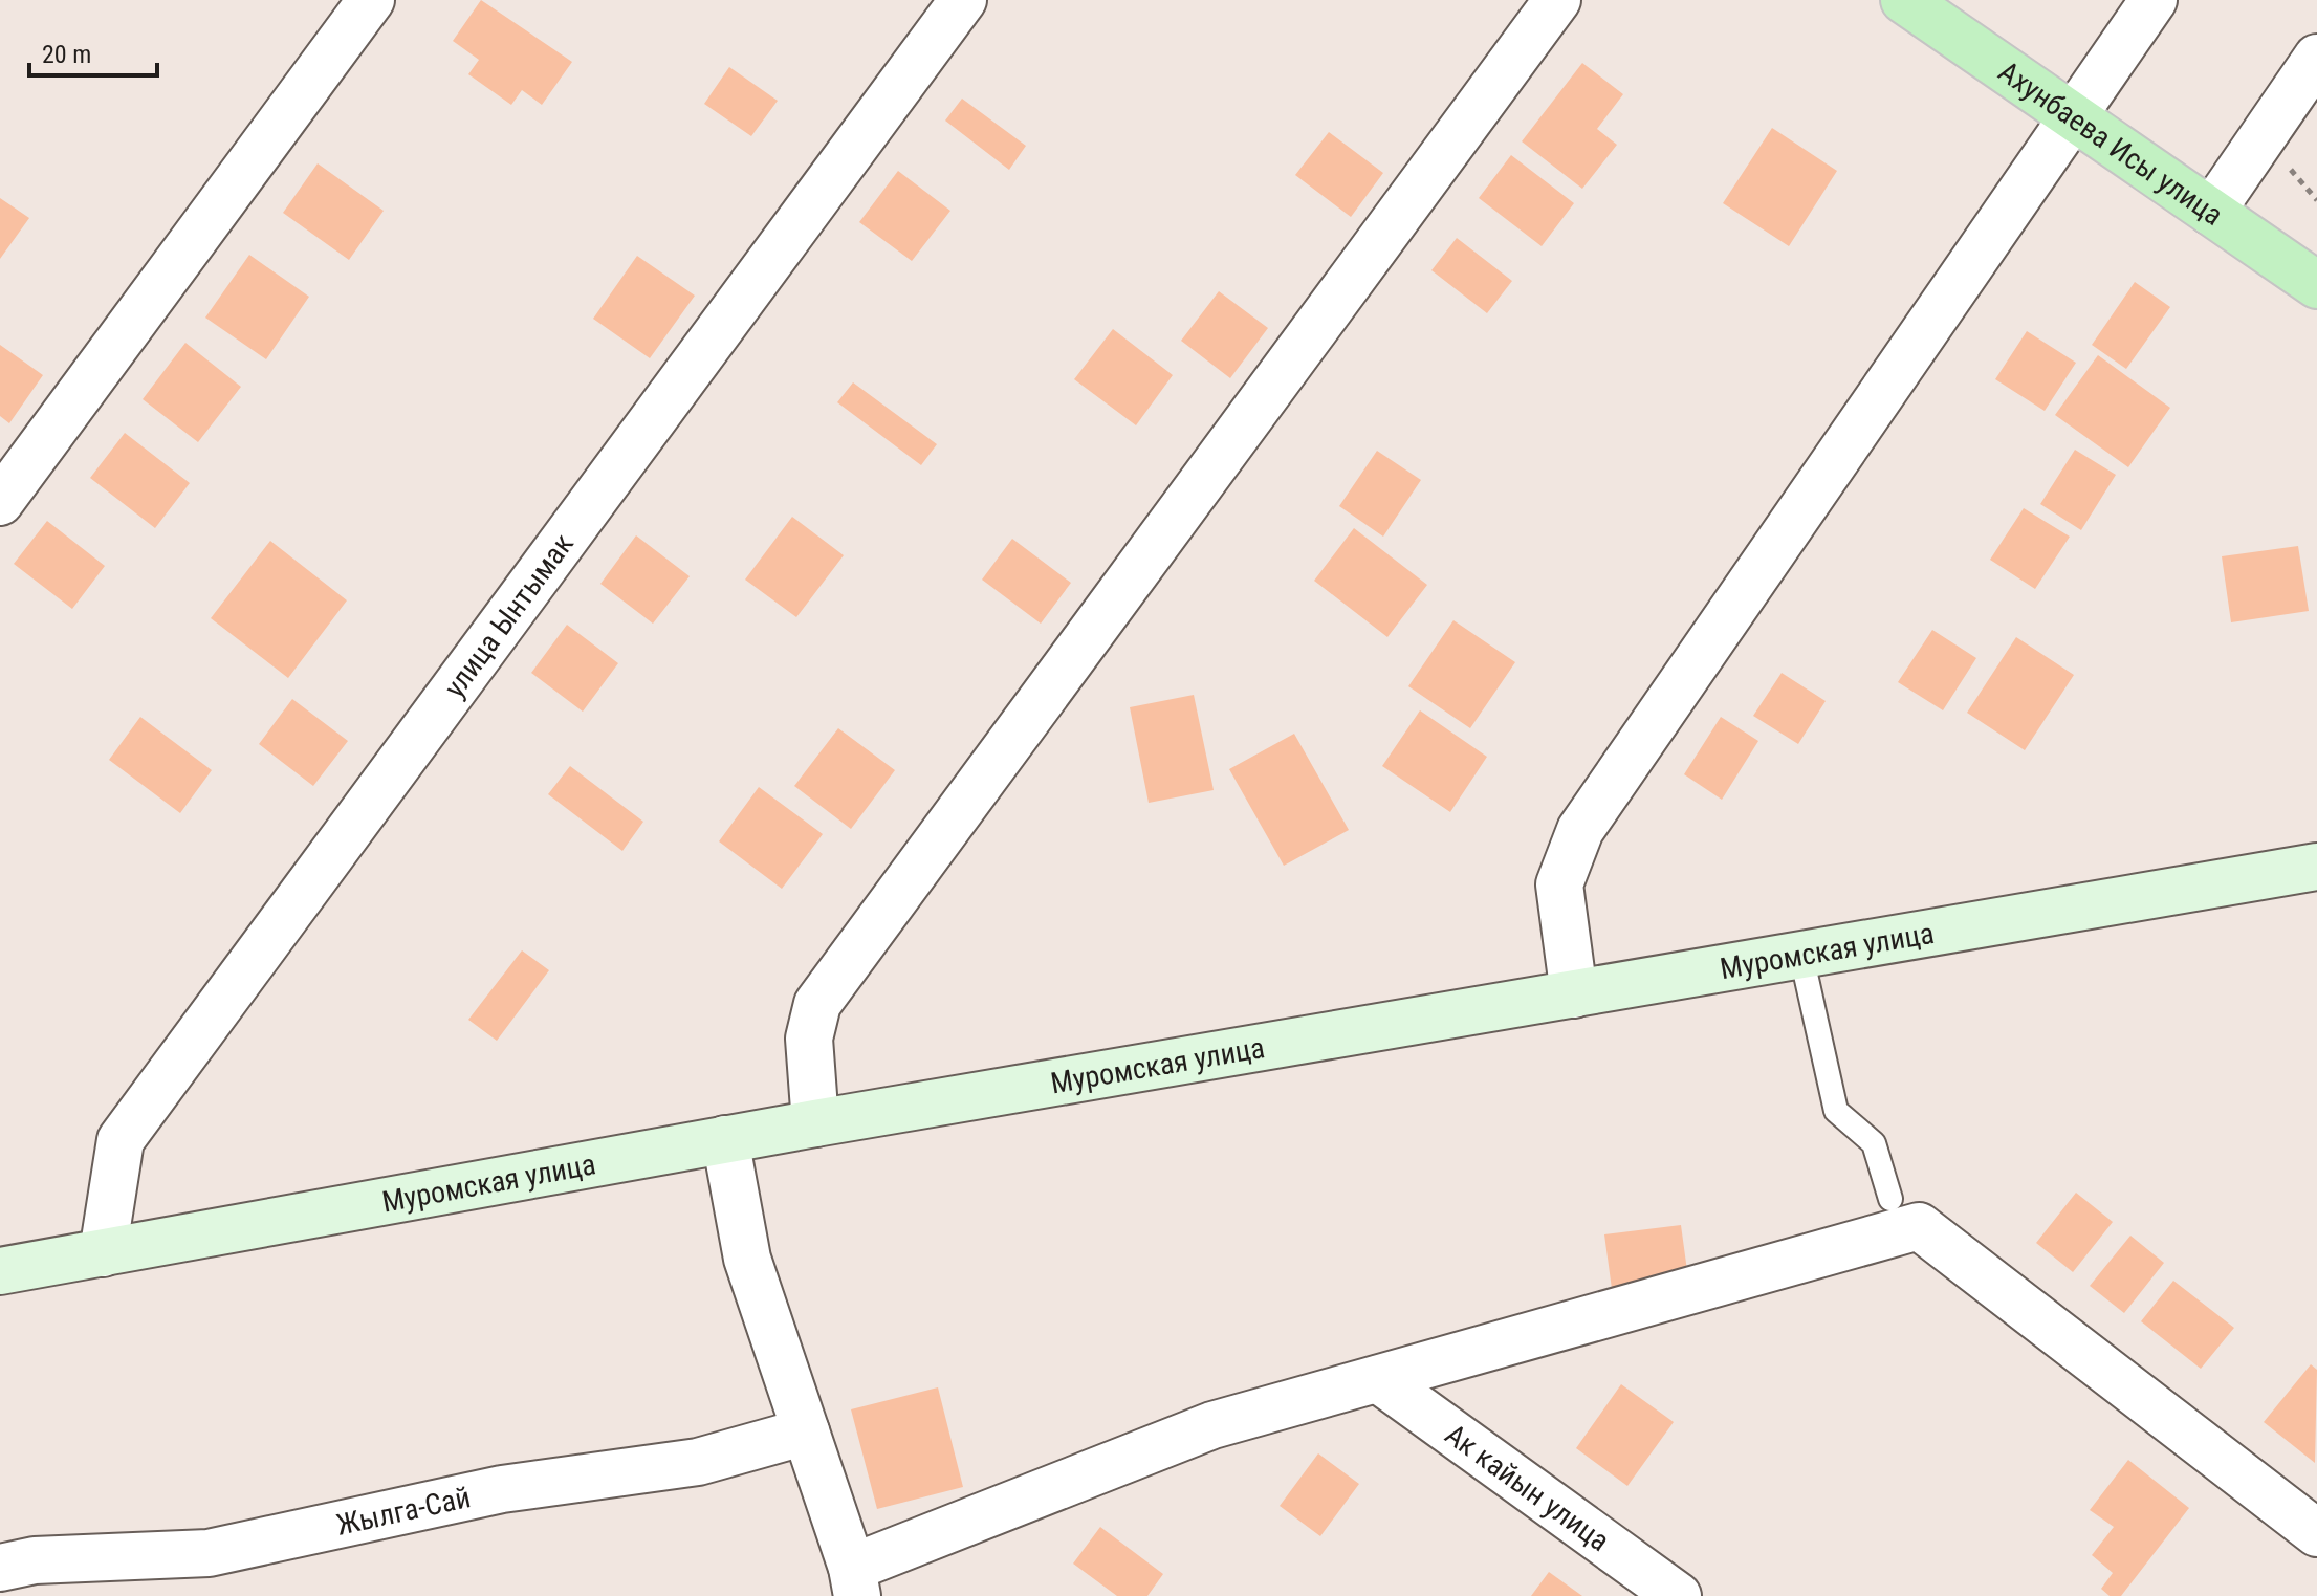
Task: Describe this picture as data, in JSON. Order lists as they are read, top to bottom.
{
  "streets": {
    "main road": ["Ахунбаева Исы улица"],
    "street": [
      "улица Ынтымак",
      "Муромская улица",
      "Ак кайын улица",
      "Жылга-Сай"
    ]
  },
  "crossings": [
    ["улица Ынтымак", "Муромская улица"]
  ],
  "scale_bar": "20 m"
}
